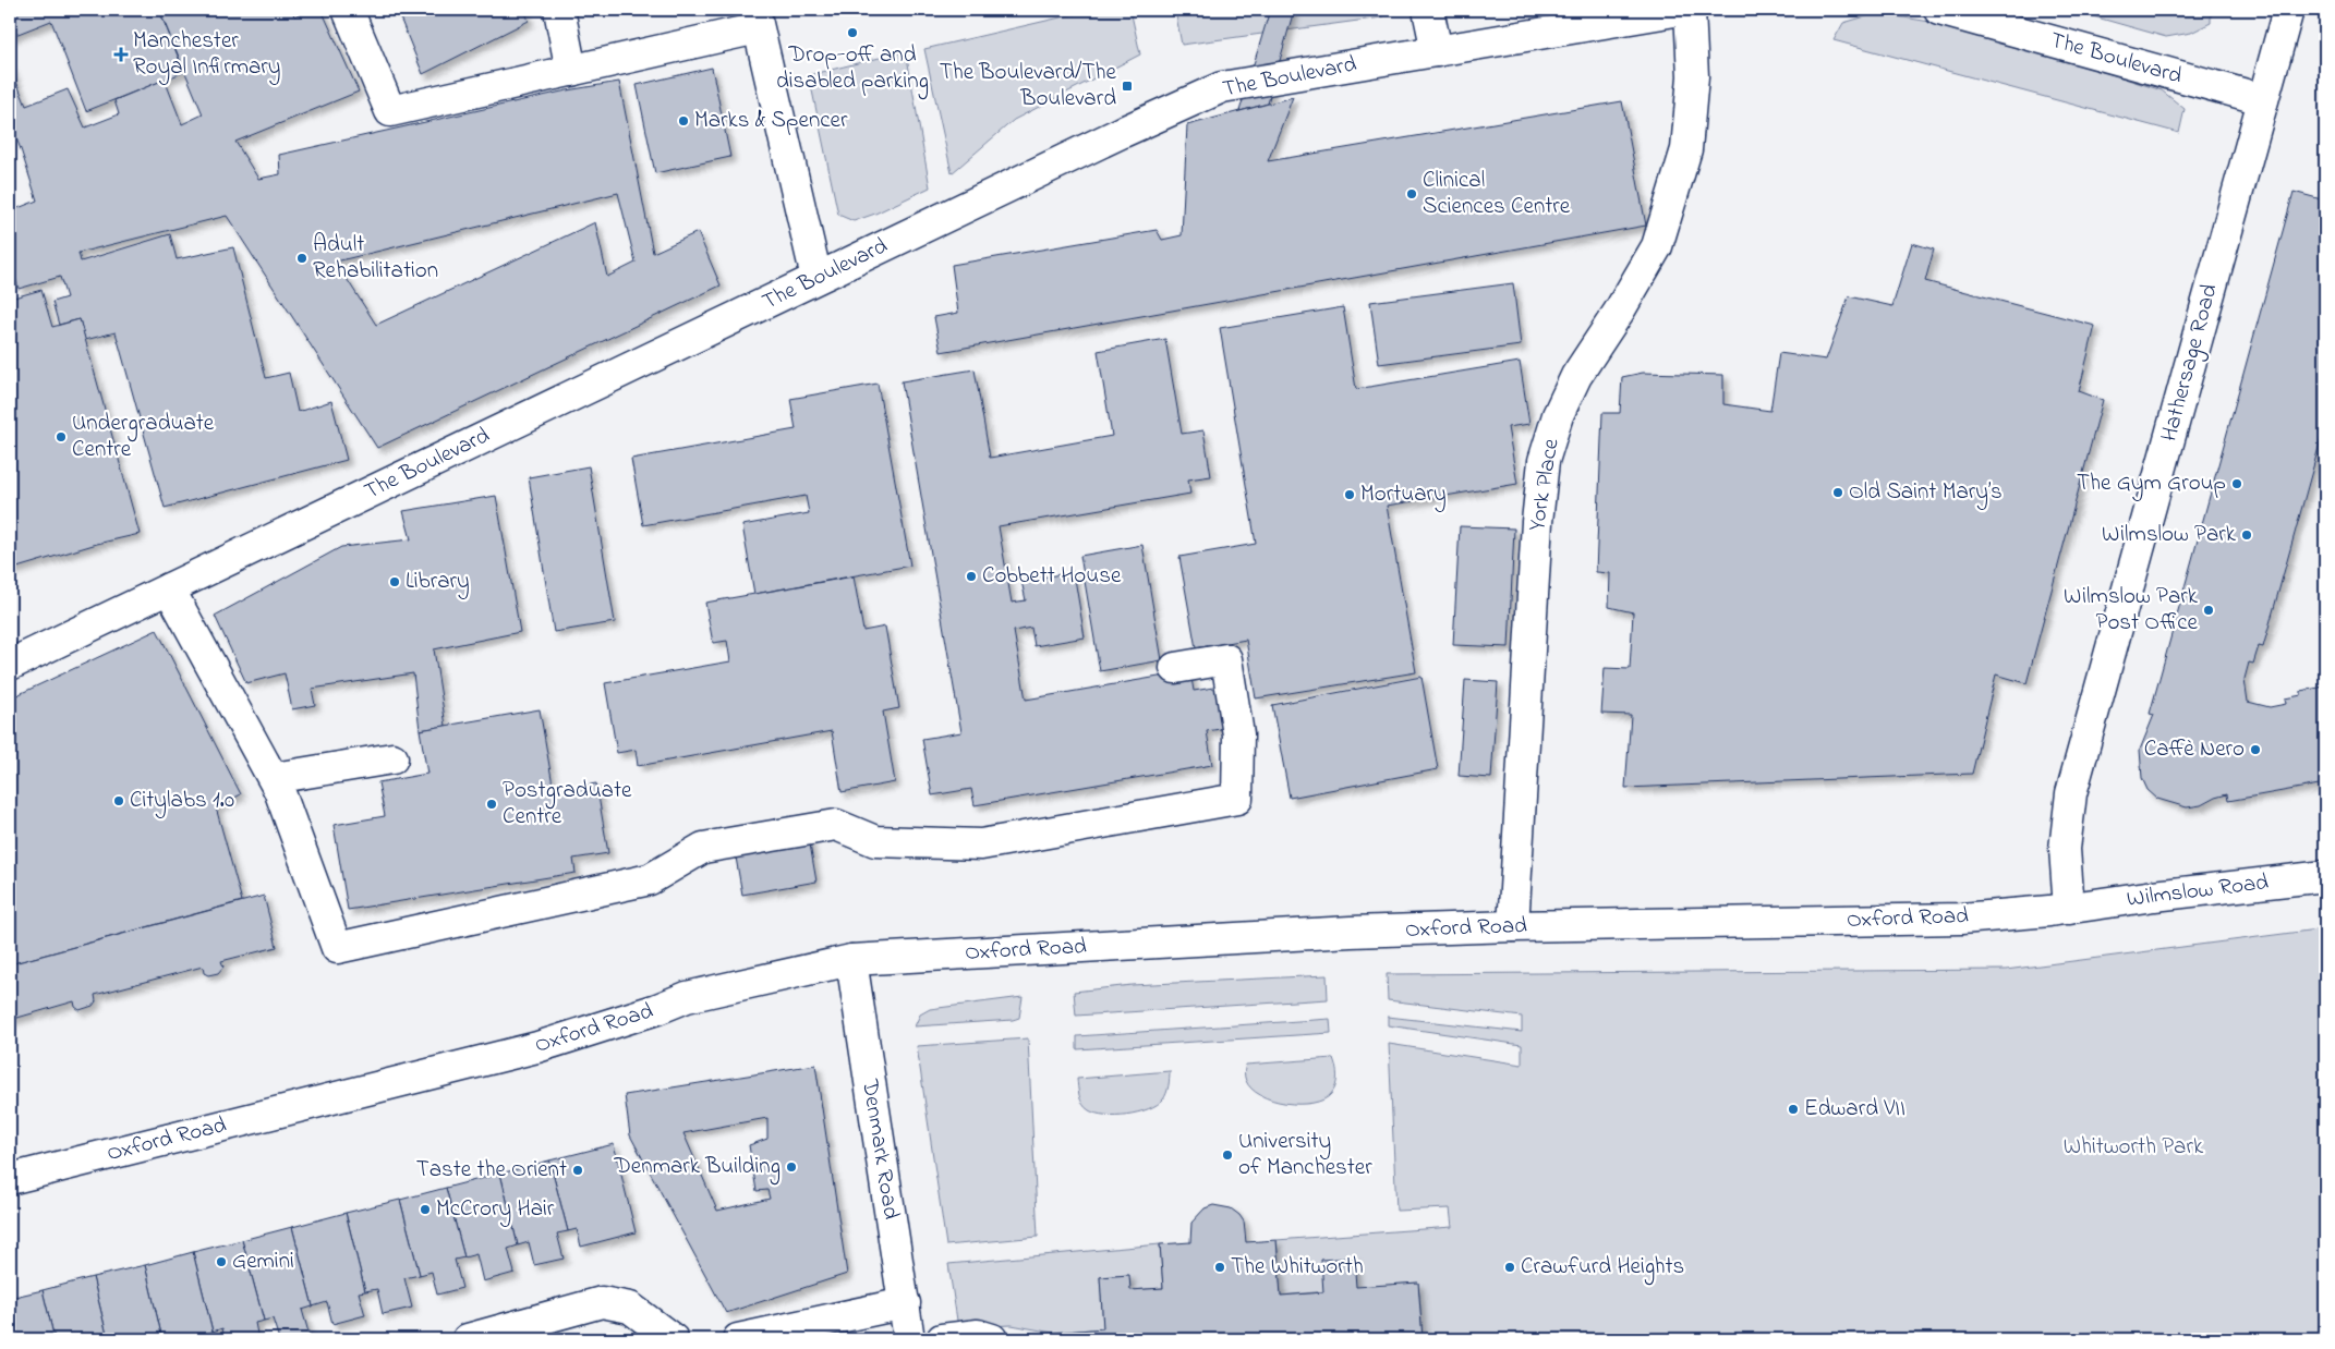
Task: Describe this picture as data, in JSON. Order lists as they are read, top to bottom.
{
  "streets": {
    "main road": [
      "The Boulevard",
      "Hathersage Road",
      "York Place",
      "Wilmslow Road",
      "Oxford Road",
      "Denmark Road"
    ]
  },
  "crossings": [
    ["The Boulevard", "Hathersage Road"],
    ["Hathersage Road", "Wilmslow Road"],
    ["Hathersage Road", "Oxford Road"],
    ["York Place", "Oxford Road"],
    ["Wilmslow Road", "Oxford Road"],
    ["Oxford Road", "Denmark Road"]
  ],
  "parks": ["Whitworth Park"],
  "places": {
    "other": [
      "Drop-off and disabled parking",
      "Marks & Spencer",
      "Clinical Sciences Centre",
      "Adult Rehabilitation",
      "Undergraduate Centre",
      "The Gym Group",
      "Old Saint Mary’s",
      "Mortuary",
      "Wilmslow Park",
      "Cobbett House",
      "Library",
      "Wilmslow Park Post Office",
      "Caffè Nero",
      "Citylabs 1.0",
      "Postgraduate Centre",
      "Edward VII",
      "University of Manchester",
      "Denmark Building",
      "Taste the Orient",
      "McCrory Hair",
      "Gemini",
      "The Whitworth",
      "Crawfurd Heights"
    ],
    "health": ["Manchester Royal Infirmary"],
    "transit": ["The Boulevard/The Boulevard"]
  }
}
